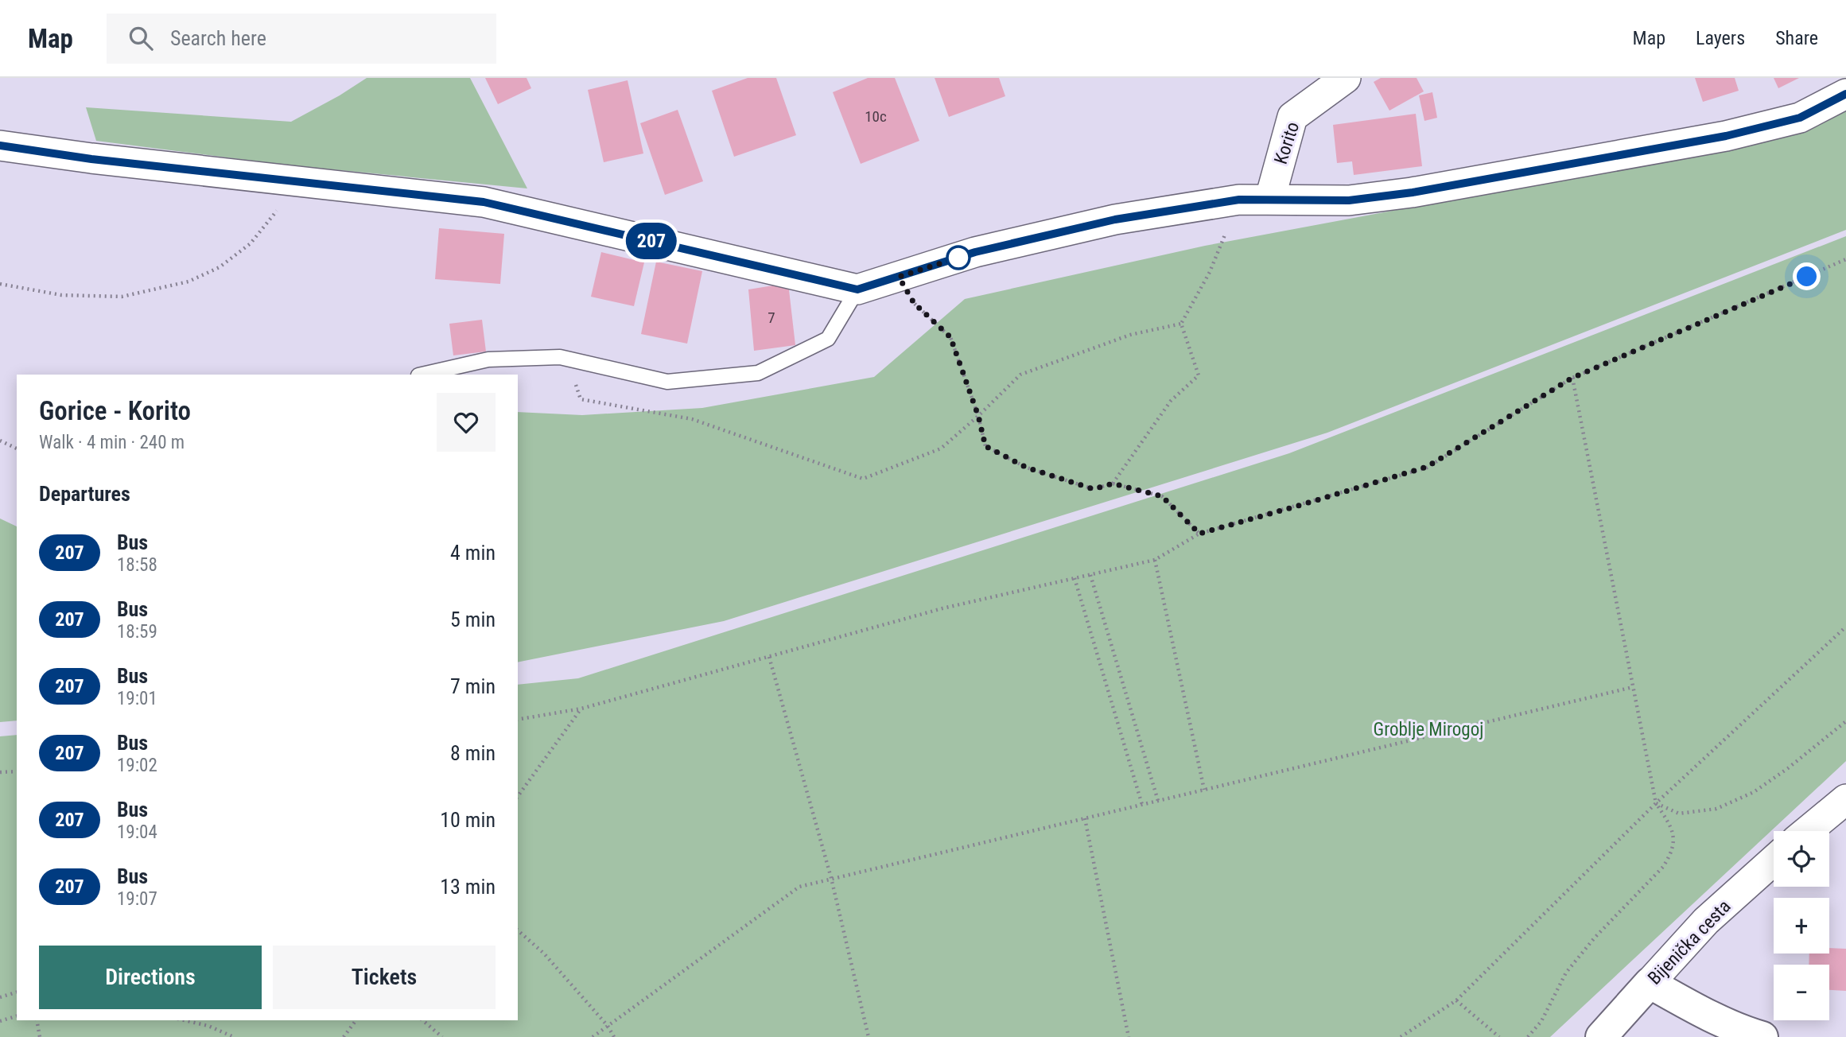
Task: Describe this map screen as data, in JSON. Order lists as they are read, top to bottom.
{
  "streets": {
    "main road": ["Bijenička cesta"],
    "street": ["Korito"]
  },
  "parks": ["Groblje Mirogoj"],
  "lines": ["bus line 207"],
  "house_numbers": ["10c", "7"],
  "page": {
    "header": "Map",
    "search": "Search here",
    "nav": ["Map", "Layers", "Share"],
    "on_map": "207",
    "heading": [
      ["Gorice - Korito", "Walk · 4 min · 240 m"],
      "Departures"
    ],
    "list": [
      {
        "mark": "207",
        "name": "Bus",
        "note": "18:58",
        "value": "4 min"
      },
      {
        "mark": "207",
        "name": "Bus",
        "note": "18:59",
        "value": "5 min"
      },
      {
        "mark": "207",
        "name": "Bus",
        "note": "19:01",
        "value": "7 min"
      },
      {
        "mark": "207",
        "name": "Bus",
        "note": "19:02",
        "value": "8 min"
      },
      {
        "mark": "207",
        "name": "Bus",
        "note": "19:04",
        "value": "10 min"
      },
      {
        "mark": "207",
        "name": "Bus",
        "note": "19:07",
        "value": "13 min"
      }
    ],
    "map_buttons": ["+", "−"],
    "buttons": ["Directions", "Tickets"]
  }
}
